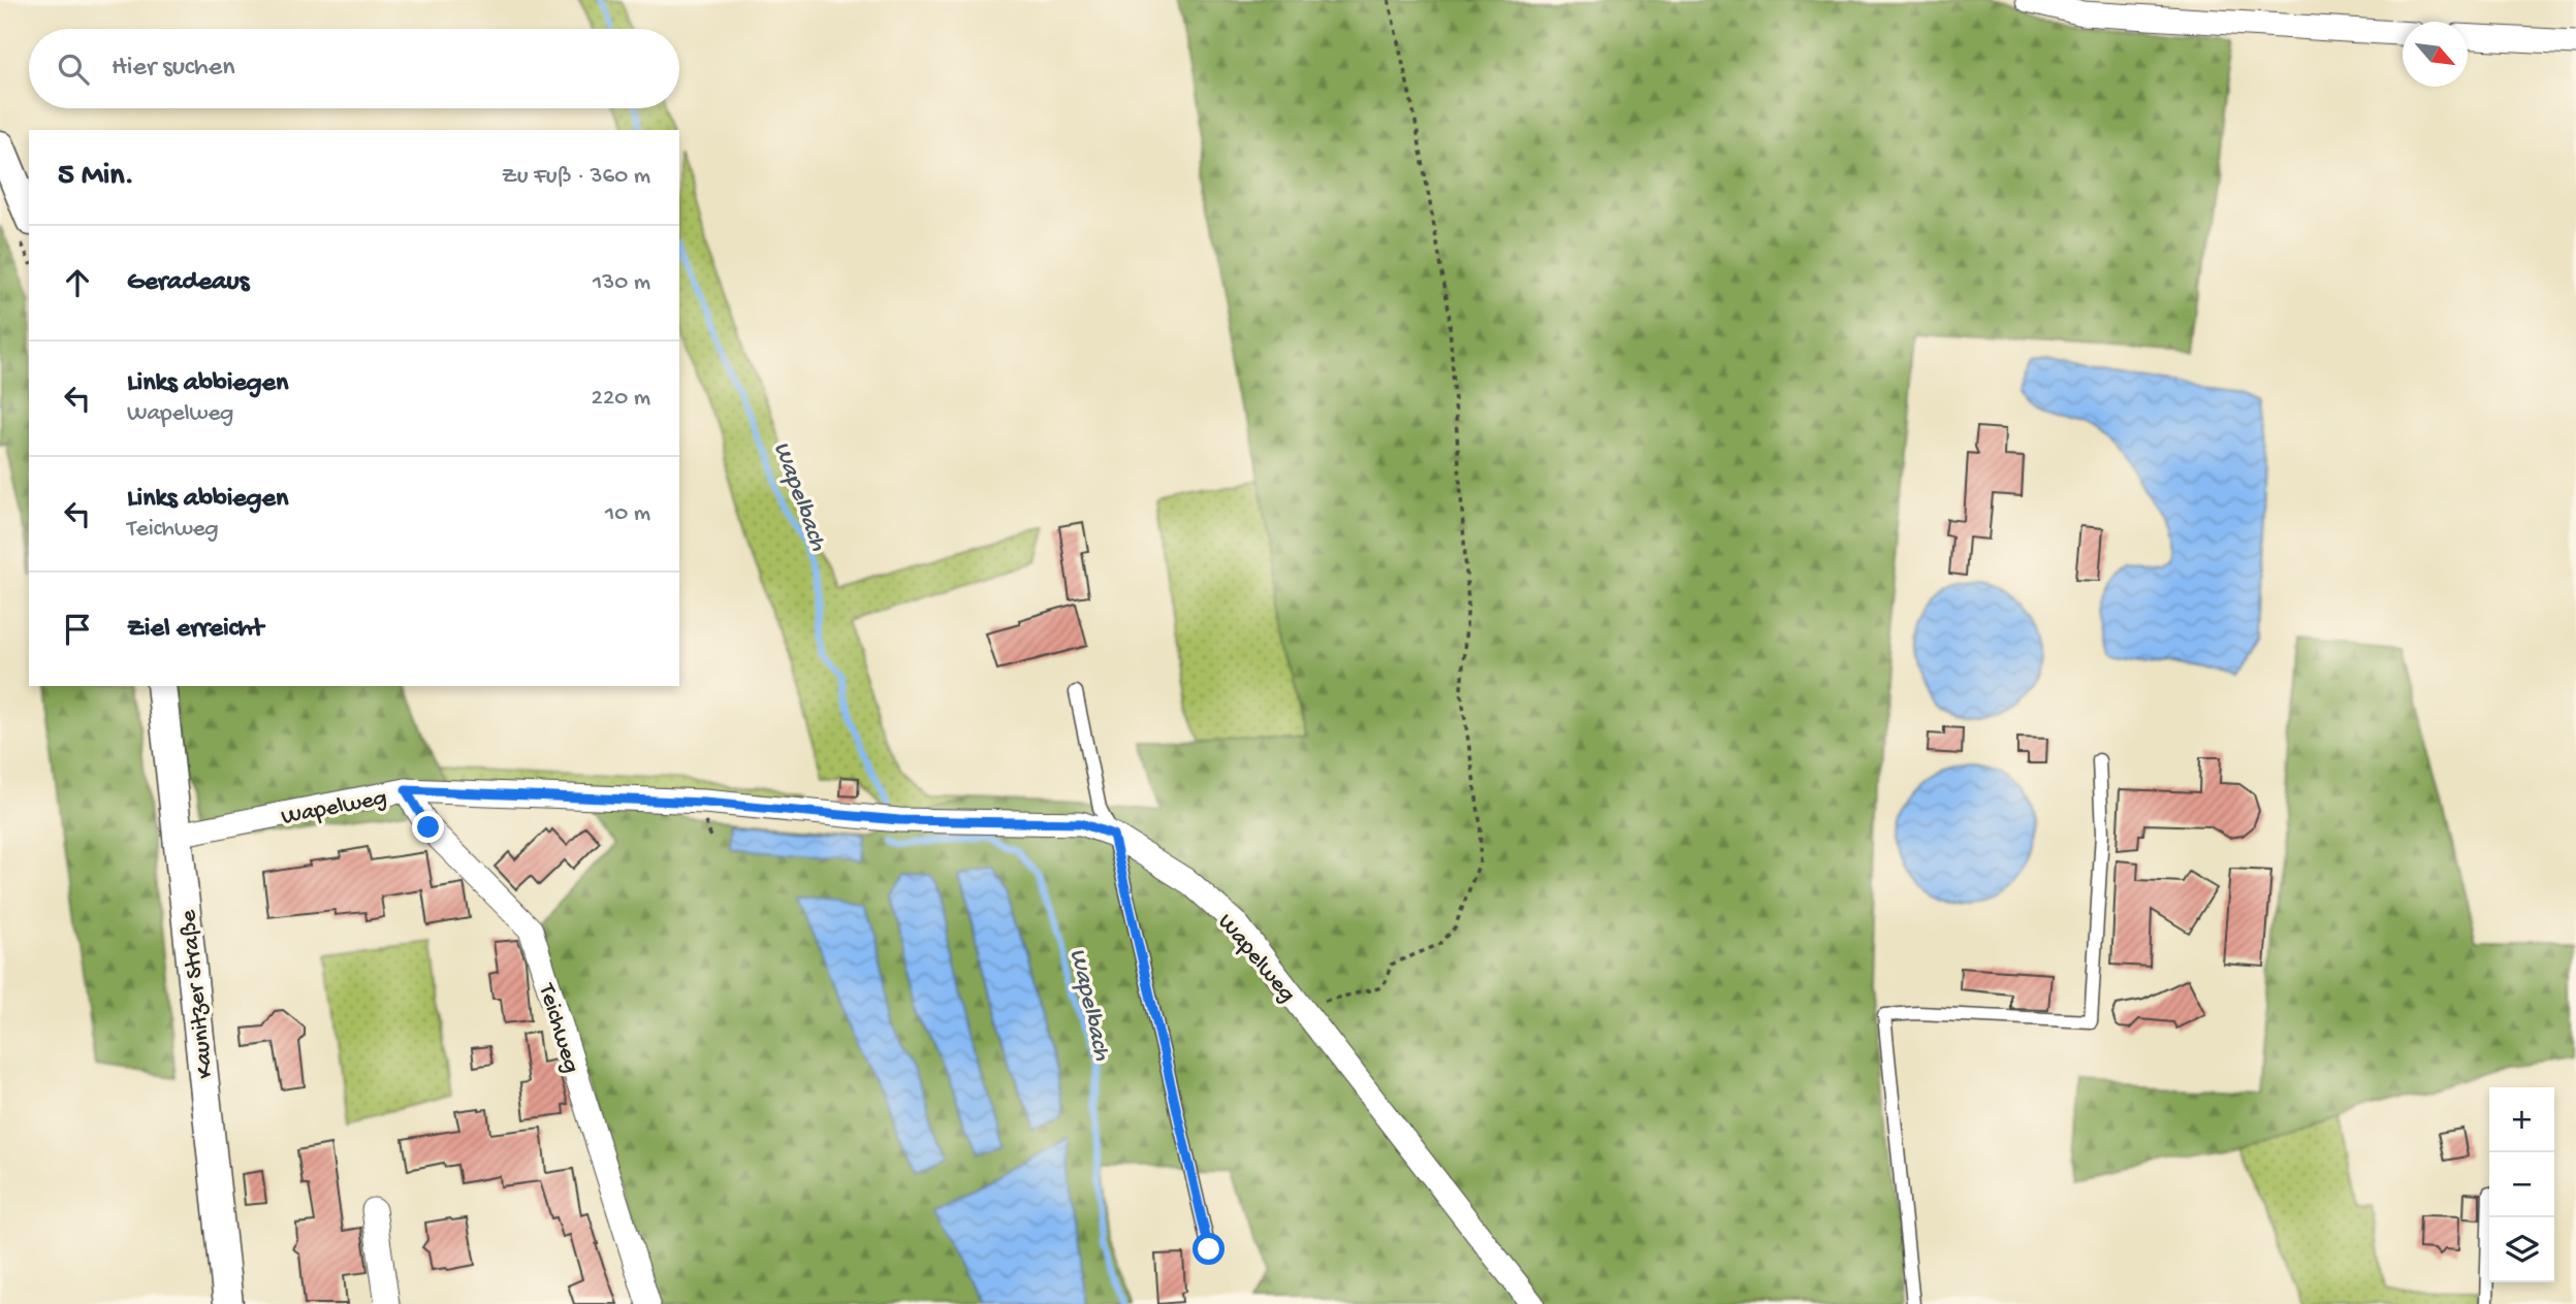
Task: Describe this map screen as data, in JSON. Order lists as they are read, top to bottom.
{
  "streets": {
    "street": ["Wapelweg", "Kaunitzer Straße", "Teichweg"]
  },
  "crossings": [
    ["Wapelweg", "Kaunitzer Straße"],
    ["Wapelweg", "Teichweg"]
  ],
  "water": ["Wapelbach"],
  "north": "bottom right",
  "page": {
    "search": "Hier suchen",
    "heading": ["5 Min.", "Zu Fuß · 360 m"],
    "list": [
      ["Geradeaus", "130 m"],
      ["Links abbiegen", "Wapelweg", "220 m"],
      ["Links abbiegen", "Teichweg", "10 m"],
      "Ziel erreicht"
    ],
    "map_buttons": ["+", "−"]
  }
}
